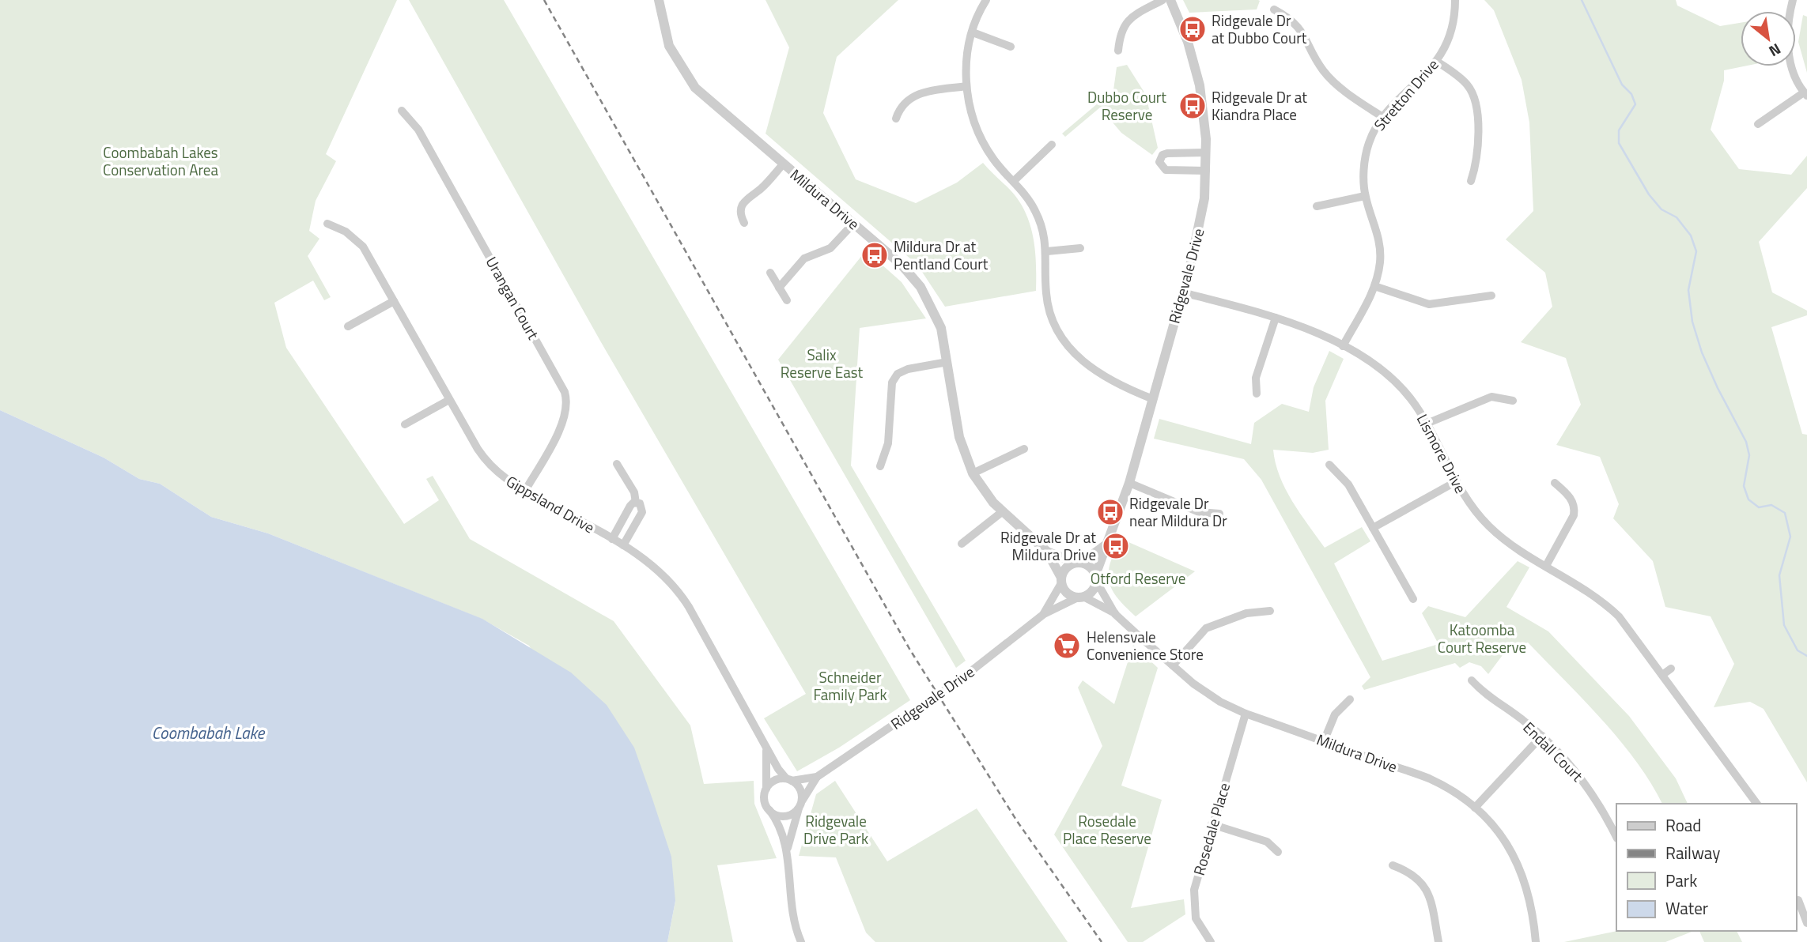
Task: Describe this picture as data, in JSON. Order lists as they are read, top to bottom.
{
  "streets": {
    "street": [
      "Stretton Drive",
      "Mildura Drive",
      "Ridgevale Drive",
      "Urangan Court",
      "Lismore Drive",
      "Gippsland Drive",
      "Endall Court",
      "Rosedale Place"
    ]
  },
  "crossings": [
    ["Stretton Drive", "Lismore Drive"],
    ["Mildura Drive", "Ridgevale Drive"],
    ["Mildura Drive", "Rosedale Place"],
    ["Ridgevale Drive", "Lismore Drive"],
    ["Ridgevale Drive", "Gippsland Drive"],
    ["Urangan Court", "Gippsland Drive"]
  ],
  "water": ["Coombabah Lake"],
  "parks": [
    "Dubbo Court Reserve",
    "Coombabah Lakes Conservation Area",
    "Salix Reserve East",
    "Otford Reserve",
    "Katoomba Court Reserve",
    "Schneider Family Park",
    "Ridgevale Drive Park",
    "Rosedale Place Reserve"
  ],
  "places": {
    "bus stop": [
      "Ridgevale Dr at Dubbo Court",
      "Ridgevale Dr at Kiandra Place",
      "Mildura Dr at Pentland Court",
      "Ridgevale Dr near Mildura Dr",
      "Ridgevale Dr at Mildura Drive"
    ],
    "supermarket": ["Helensvale Convenience Store"]
  },
  "legend": [
    "Road",
    "Railway",
    "Park",
    "Water"
  ],
  "north": "bottom right"
}
